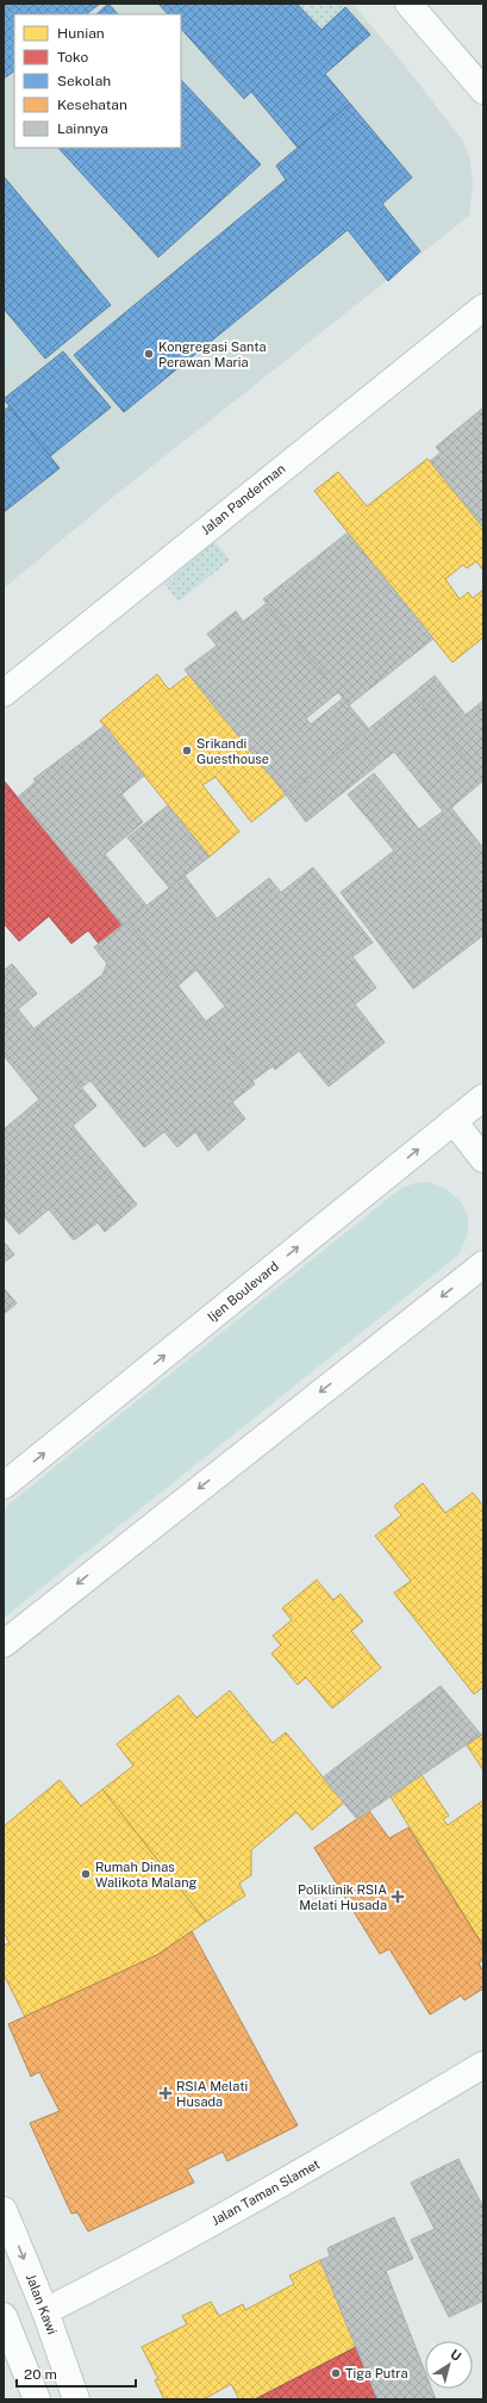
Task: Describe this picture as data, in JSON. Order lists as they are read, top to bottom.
{
  "streets": {
    "main road": [
      "Jalan Panderman",
      "Ijen Boulevard",
      "Jalan Taman Slamet",
      "Jalan Kawi"
    ]
  },
  "crossings": [
    ["Jalan Taman Slamet", "Jalan Kawi"]
  ],
  "one_way": ["Jalan Kawi"],
  "places": {
    "other": [
      "Kongregasi Santa Perawan Maria",
      "Srikandi Guesthouse",
      "Rumah Dinas Walikota Malang",
      "Tiga Putra"
    ],
    "health": ["Poliklinik RSIA Melati Husada", "RSIA Melati Husada"]
  },
  "legend": [
    "Hunian",
    "Toko",
    "Sekolah",
    "Kesehatan",
    "Lainnya"
  ],
  "scale_bar": "20 m",
  "north": "top right"
}
